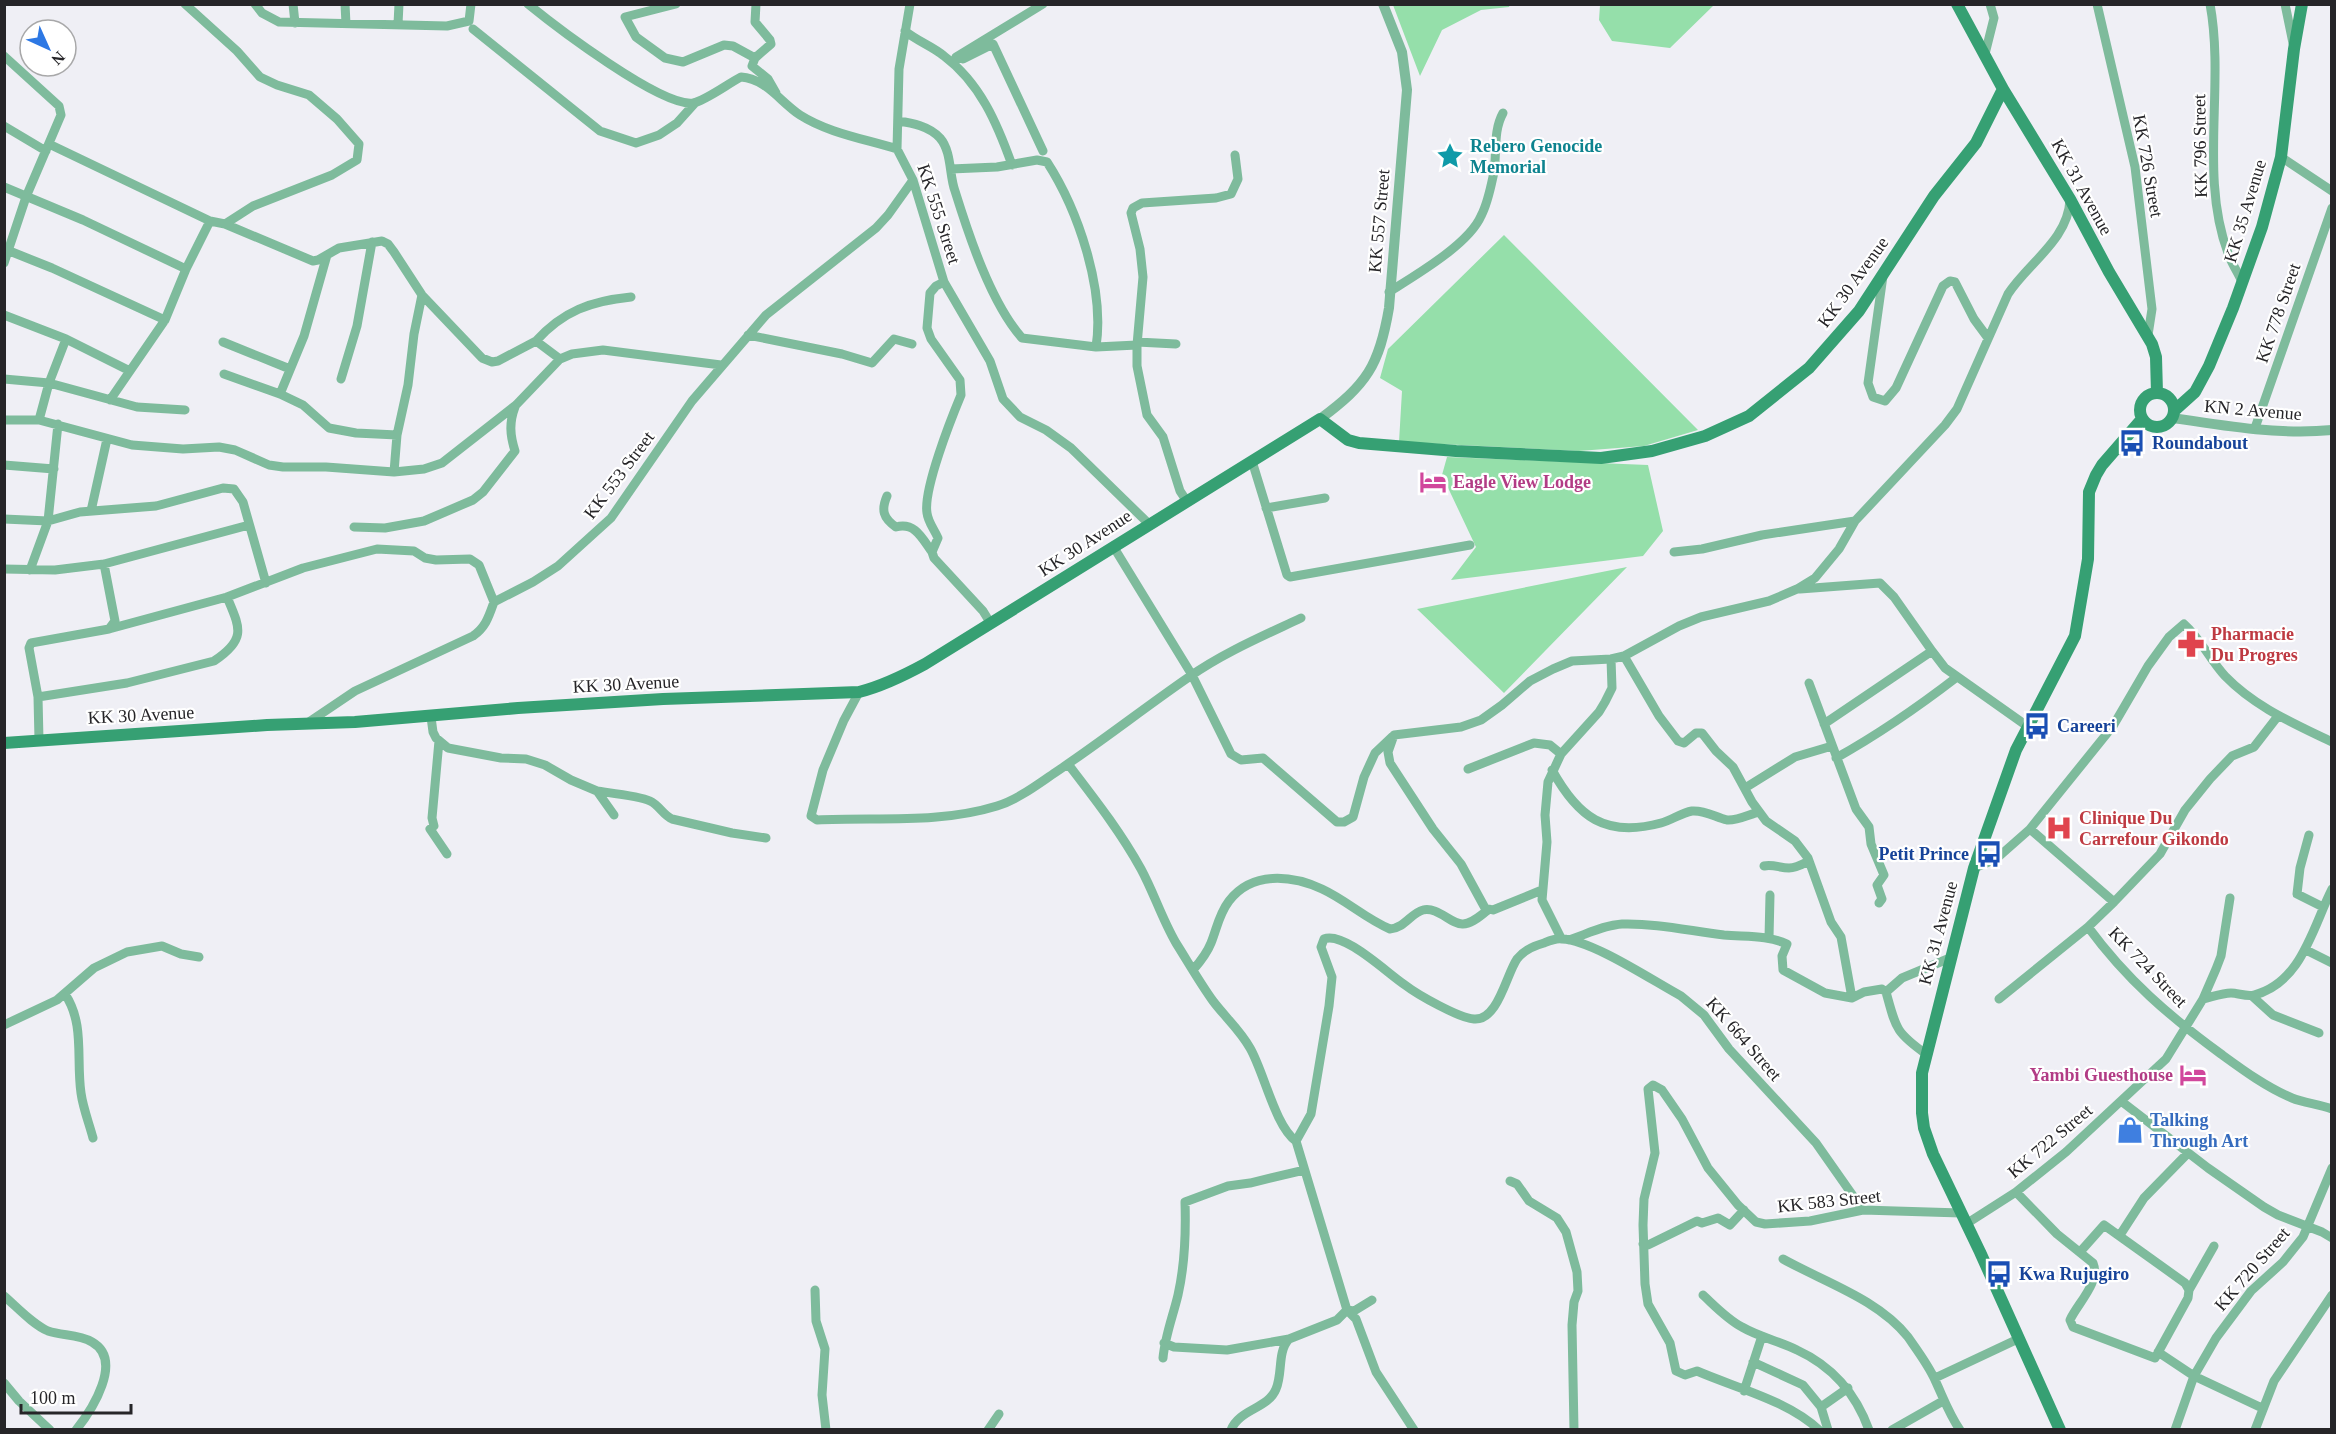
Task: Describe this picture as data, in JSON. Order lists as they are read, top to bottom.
{
  "streets": {
    "main road": ["KK 31 Avenue", "KK 35 Avenue", "KK 30 Avenue"],
    "street": [
      "KK 796 Street",
      "KK 726 Street",
      "KK 555 Street",
      "KK 557 Street",
      "KK 778 Street",
      "KN 2 Avenue",
      "KK 553 Street",
      "KK 724 Street",
      "KK 664 Street",
      "KK 722 Street",
      "KK 583 Street",
      "KK 720 Street"
    ]
  },
  "crossings": [
    ["KK 796 Street", "KK 35 Avenue"],
    ["KK 726 Street", "KK 31 Avenue"],
    ["KK 31 Avenue", "KK 35 Avenue"],
    ["KK 31 Avenue", "KK 30 Avenue"],
    ["KK 31 Avenue", "KN 2 Avenue"],
    ["KK 31 Avenue", "KK 722 Street"],
    ["KK 31 Avenue", "KK 583 Street"],
    ["KK 35 Avenue", "KN 2 Avenue"],
    ["KK 555 Street", "KK 30 Avenue"],
    ["KK 555 Street", "KK 553 Street"],
    ["KK 557 Street", "KK 30 Avenue"],
    ["KK 778 Street", "KN 2 Avenue"],
    ["KK 724 Street", "KK 722 Street"],
    ["KK 664 Street", "KK 583 Street"]
  ],
  "places": {
    "place": ["Rebero Genocide Memorial"],
    "bus stop": [
      "Roundabout",
      "Careeri",
      "Petit Prince",
      "Kwa Rujugiro"
    ],
    "hotel": ["Eagle View Lodge", "Yambi Guesthouse"],
    "pharmacy": ["Pharmacie Du Progres"],
    "hospital": ["Clinique Du Carrefour Gikondo"],
    "shop": ["Talking Through Art"]
  },
  "scale_bar": "100 m",
  "north": "bottom right"
}
